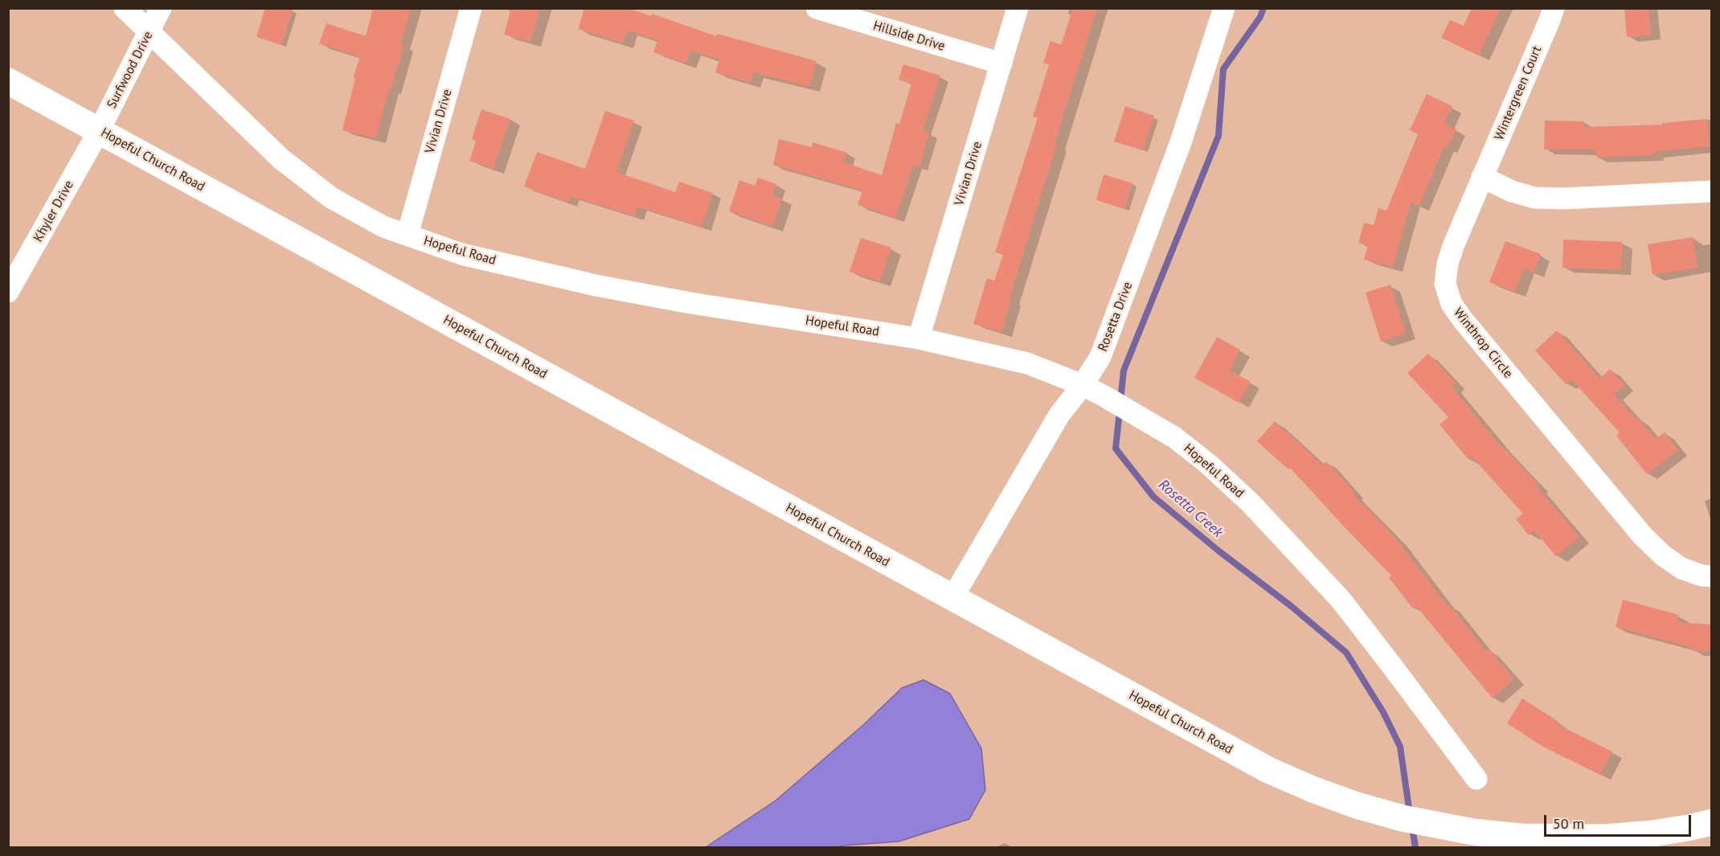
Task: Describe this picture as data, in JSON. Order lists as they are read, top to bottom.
{
  "streets": {
    "main road": ["Hopeful Church Road"],
    "street": [
      "Hillside Drive",
      "Surfwood Drive",
      "Wintergreen Court",
      "Vivian Drive",
      "Khyler Drive",
      "Hopeful Road",
      "Rosetta Drive",
      "Winthrop Circle"
    ]
  },
  "crossings": [
    ["Hillside Drive", "Vivian Drive"],
    ["Surfwood Drive", "Hopeful Church Road"],
    ["Surfwood Drive", "Khyler Drive"],
    ["Surfwood Drive", "Hopeful Road"],
    ["Wintergreen Court", "Winthrop Circle"],
    ["Vivian Drive", "Hopeful Road"],
    ["Hopeful Church Road", "Khyler Drive"],
    ["Hopeful Church Road", "Rosetta Drive"],
    ["Hopeful Road", "Rosetta Drive"]
  ],
  "water": ["Rosetta Creek"],
  "scale_bar": "50 m"
}
